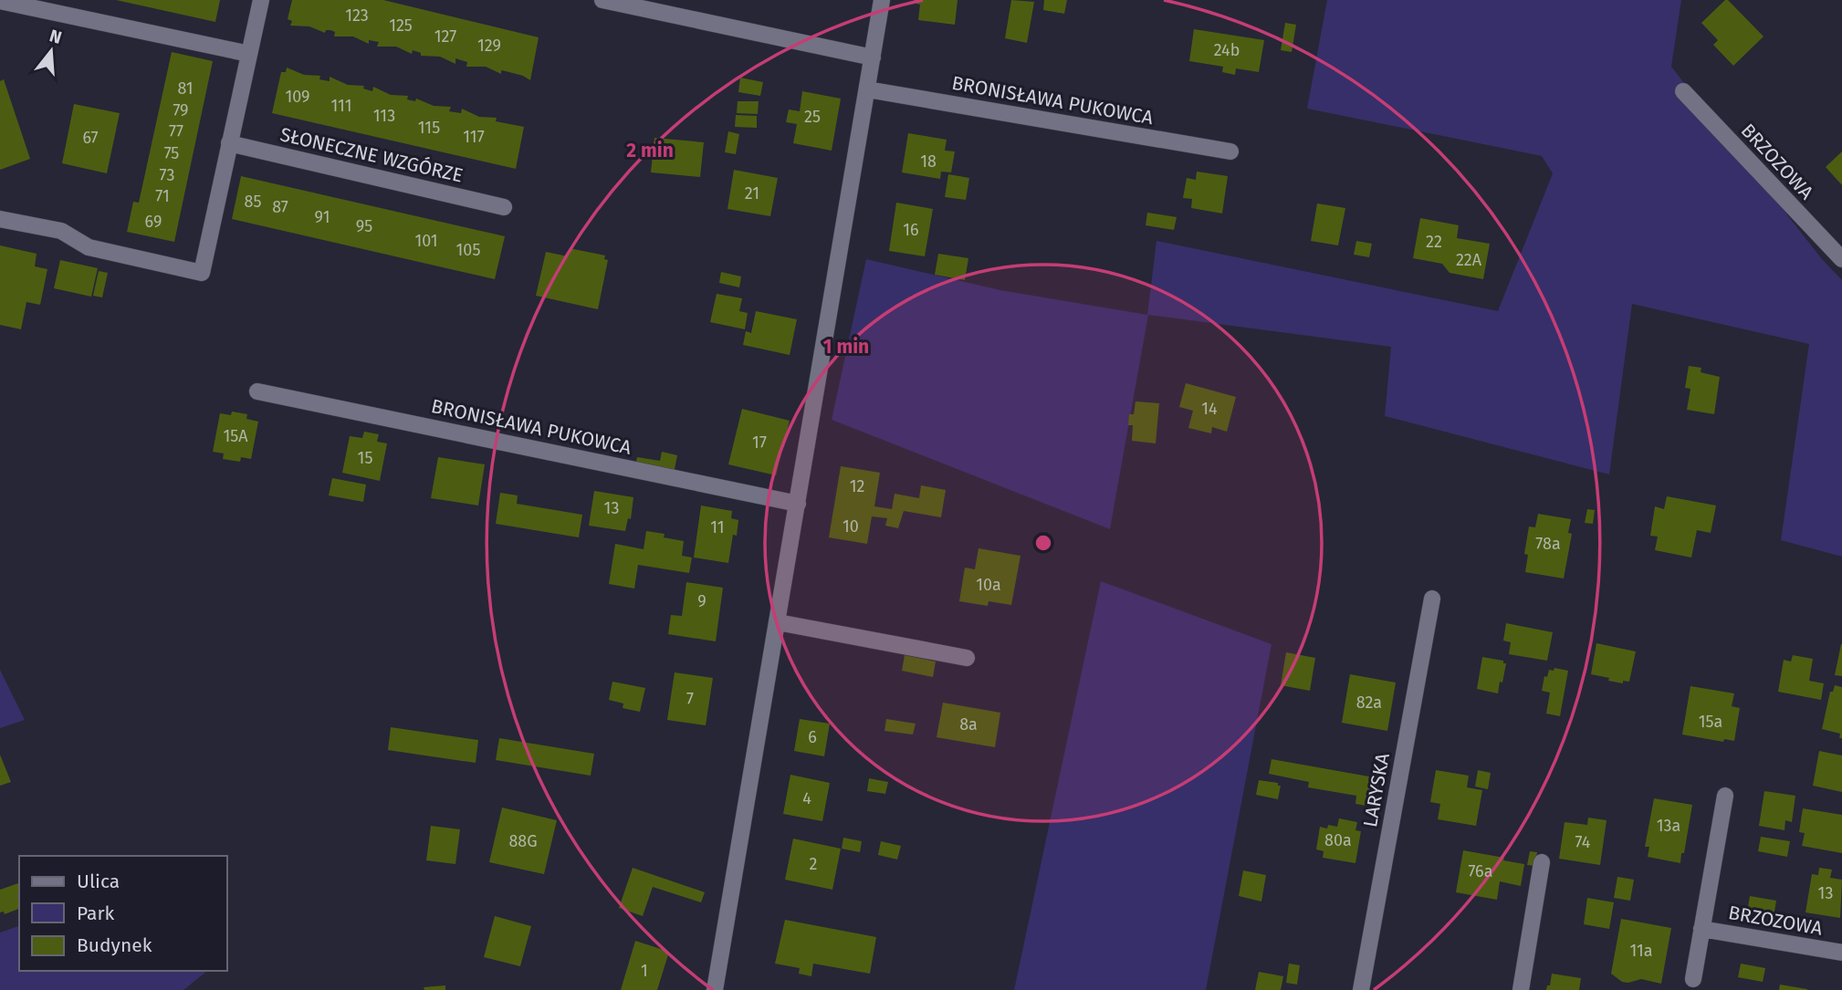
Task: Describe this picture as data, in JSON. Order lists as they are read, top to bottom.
{
  "streets": {
    "street": [
      "BRONISŁAWA PUKOWCA",
      "SŁONECZNE WZGÓRZE",
      "BRZOZOWA",
      "LARYSKA"
    ]
  },
  "house_numbers": [
    "123",
    "125",
    "127",
    "129",
    "24b",
    "81",
    "109",
    "111",
    "79",
    "113",
    "25",
    "115",
    "77",
    "117",
    "67",
    "75",
    "18",
    "73",
    "21",
    "71",
    "85",
    "87",
    "91",
    "69",
    "95",
    "16",
    "101",
    "22",
    "105",
    "22A",
    "14",
    "15A",
    "17",
    "15",
    "12",
    "13",
    "10",
    "11",
    "78a",
    "10a",
    "9",
    "7",
    "82a",
    "15a",
    "8a",
    "6",
    "4",
    "13a",
    "80a",
    "88G",
    "74",
    "2",
    "76a",
    "13",
    "11a",
    "1"
  ],
  "legend": ["Ulica", "Park", "Budynek"],
  "north": "top",
  "rings": ["2 min", "1 min"]
}
